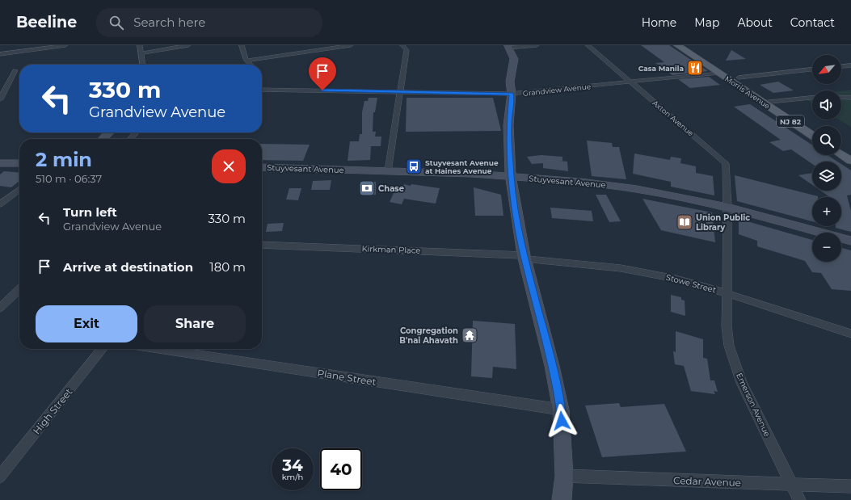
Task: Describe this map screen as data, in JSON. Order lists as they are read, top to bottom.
{
  "streets": {
    "main road": ["Morris Avenue", "NJ 82"],
    "street": [
      "Grandview Avenue",
      "Axton Avenue",
      "Stuyvesant Avenue",
      "Kirkman Place",
      "Stowe Street",
      "Plane Street",
      "Emerson Avenue",
      "High Street",
      "Cedar Avenue"
    ]
  },
  "crossings": [
    ["Grandview Avenue", "Morris Avenue"],
    ["Grandview Avenue", "Axton Avenue"],
    ["Axton Avenue", "Stuyvesant Avenue"],
    ["Axton Avenue", "Emerson Avenue"],
    ["Stuyvesant Avenue", "Emerson Avenue"],
    ["Kirkman Place", "Stowe Street"],
    ["Stowe Street", "Emerson Avenue"],
    ["Emerson Avenue", "Cedar Avenue"]
  ],
  "places": {
    "restaurant": ["Casa Manila"],
    "bus stop": ["Stuyvesant Avenue at Haines Avenue"],
    "bank": ["Chase"],
    "library": ["Union Public Library"],
    "temple": ["Congregation B'nai Ahavath"]
  },
  "north": "bottom left",
  "page": {
    "header": "Beeline",
    "search": "Search here",
    "nav": [
      "Home",
      "Map",
      "About",
      "Contact"
    ],
    "map_buttons": ["+", "−"],
    "turn": ["330 m", "Grandview Avenue"],
    "heading": ["2 min", "510 m · 06:37"],
    "list": [
      {
        "name": "Turn left",
        "note": "Grandview Avenue",
        "value": "330 m"
      },
      {
        "name": "Arrive at destination",
        "value": "180 m"
      }
    ],
    "buttons": ["Exit", "Share"],
    "speed": "34 km/h",
    "limit": "40"
  }
}
